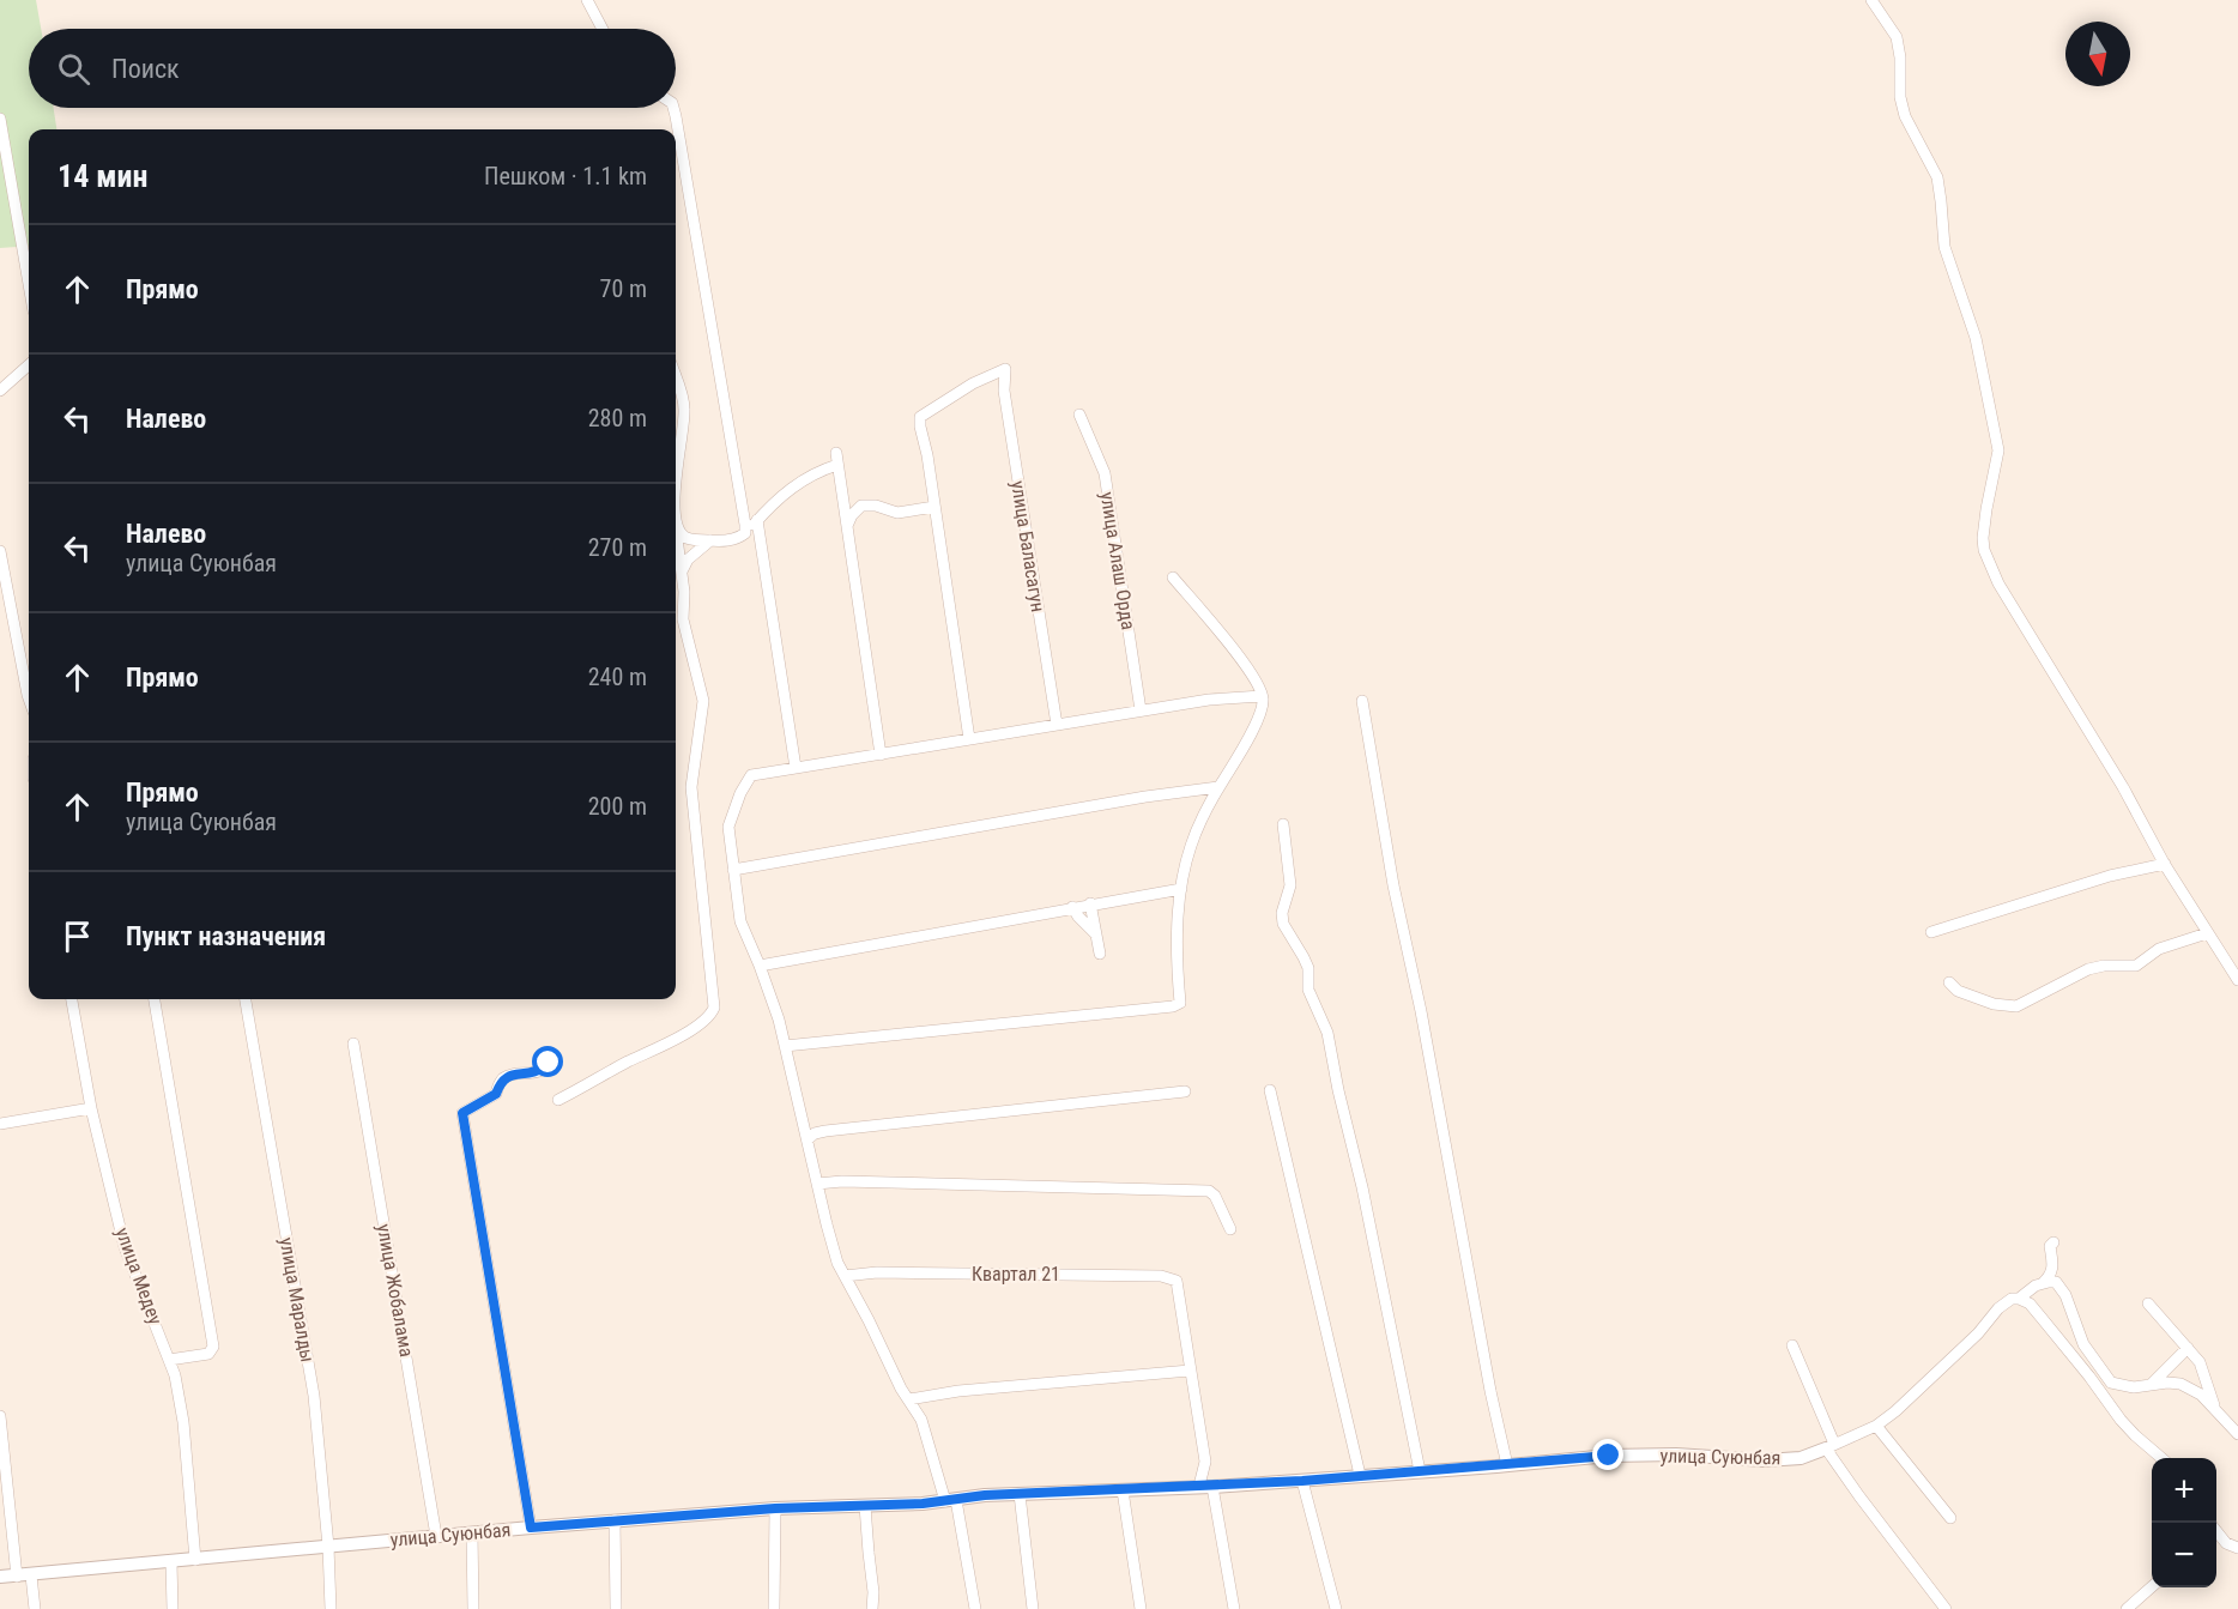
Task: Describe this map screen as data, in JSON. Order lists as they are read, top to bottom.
{
  "streets": {
    "street": [
      "улица Баласагун",
      "улица Алаш Орда",
      "Квартал 21",
      "улица Медеу",
      "улица Жобалама",
      "улица Маралды",
      "улица Суюнбая"
    ]
  },
  "crossings": [
    ["улица Медеу", "улица Суюнбая"],
    ["улица Жобалама", "улица Суюнбая"],
    ["улица Маралды", "улица Суюнбая"]
  ],
  "north": "bottom",
  "page": {
    "search": "Поиск",
    "heading": ["14 мин", "Пешком · 1.1 km"],
    "list": [
      ["Прямо", "70 m"],
      ["Налево", "280 m"],
      ["Налево", "улица Суюнбая", "270 m"],
      ["Прямо", "240 m"],
      ["Прямо", "улица Суюнбая", "200 m"],
      "Пункт назначения"
    ],
    "map_buttons": ["+", "−"]
  }
}
